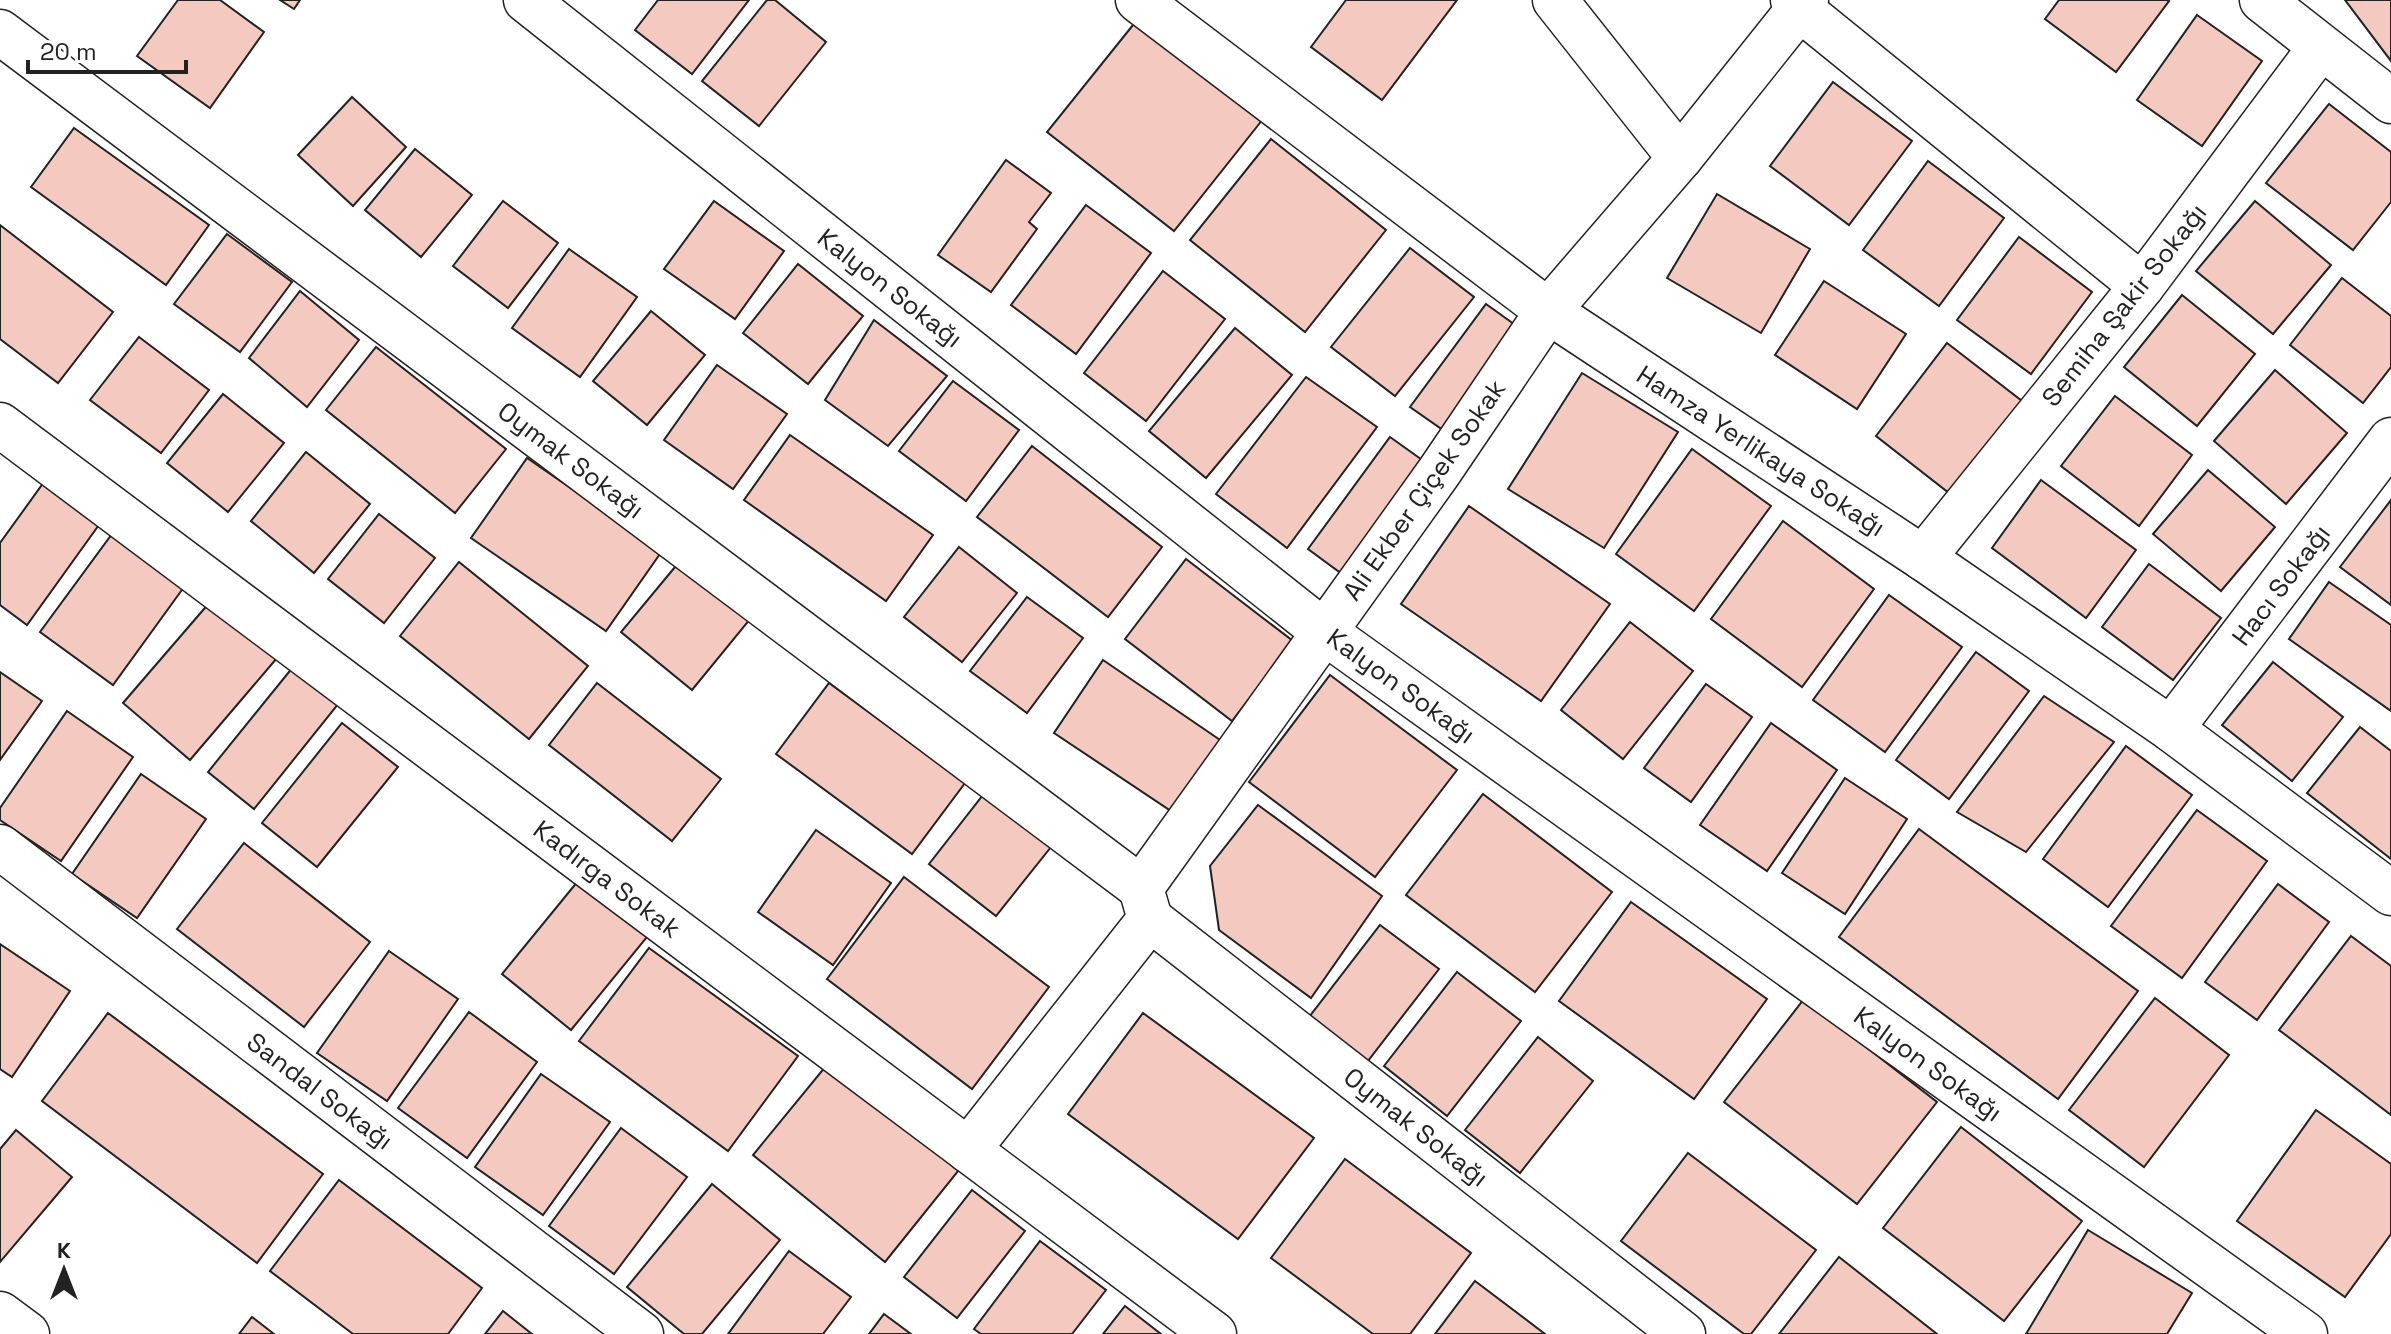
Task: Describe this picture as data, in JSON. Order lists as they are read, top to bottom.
{
  "streets": {
    "street": [
      "Kalyon Sokağı",
      "Semiha Şakir Sokağı",
      "Hamza Yerlikaya Sokağı",
      "Oymak Sokağı",
      "Ali Ekber Çiçek Sokak",
      "Hacı Sokağı",
      "Kadırga Sokak",
      "Sandal Sokağı"
    ]
  },
  "crossings": [
    ["Kalyon Sokağı", "Ali Ekber Çiçek Sokak"],
    ["Semiha Şakir Sokağı", "Hamza Yerlikaya Sokağı"],
    ["Hamza Yerlikaya Sokağı", "Ali Ekber Çiçek Sokak"],
    ["Hamza Yerlikaya Sokağı", "Hacı Sokağı"],
    ["Oymak Sokağı", "Ali Ekber Çiçek Sokak"],
    ["Ali Ekber Çiçek Sokak", "Kadırga Sokak"]
  ],
  "scale_bar": "20 m",
  "north": "top"
}
